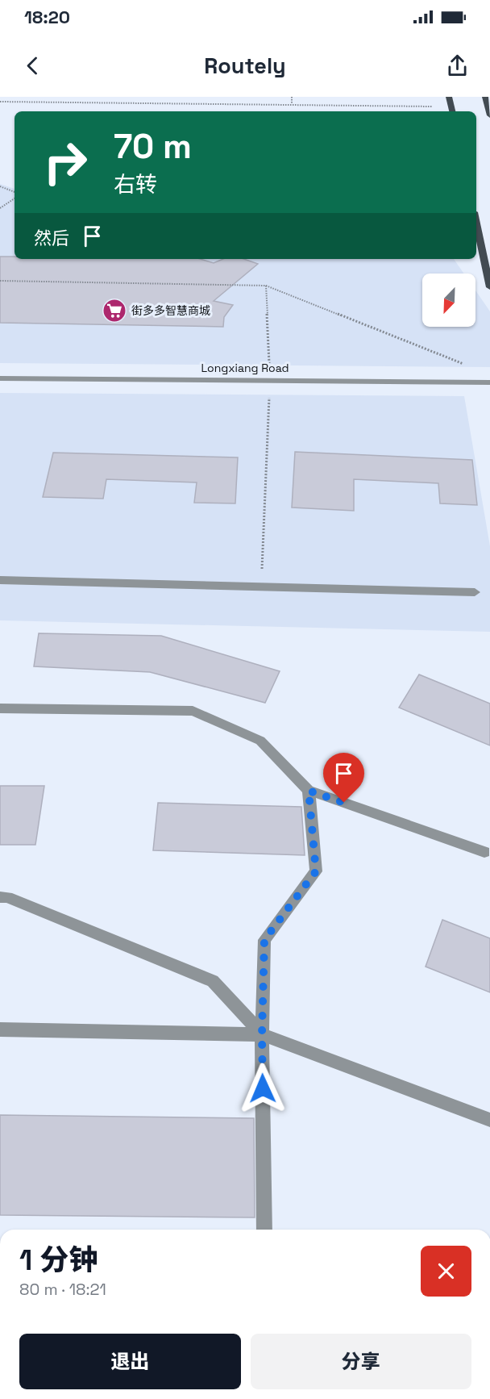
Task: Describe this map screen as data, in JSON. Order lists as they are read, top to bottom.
{
  "streets": {
    "street": ["Longxiang Road"]
  },
  "places": {
    "supermarket": ["街多多智慧商城"]
  },
  "north": "bottom left",
  "page": {
    "status": "18:20",
    "header": "Routely",
    "turn": ["70 m", "右转"],
    "then": "然后",
    "heading": ["1 分钟", "80 m · 18:21"],
    "buttons": ["退出", "分享"]
  }
}
